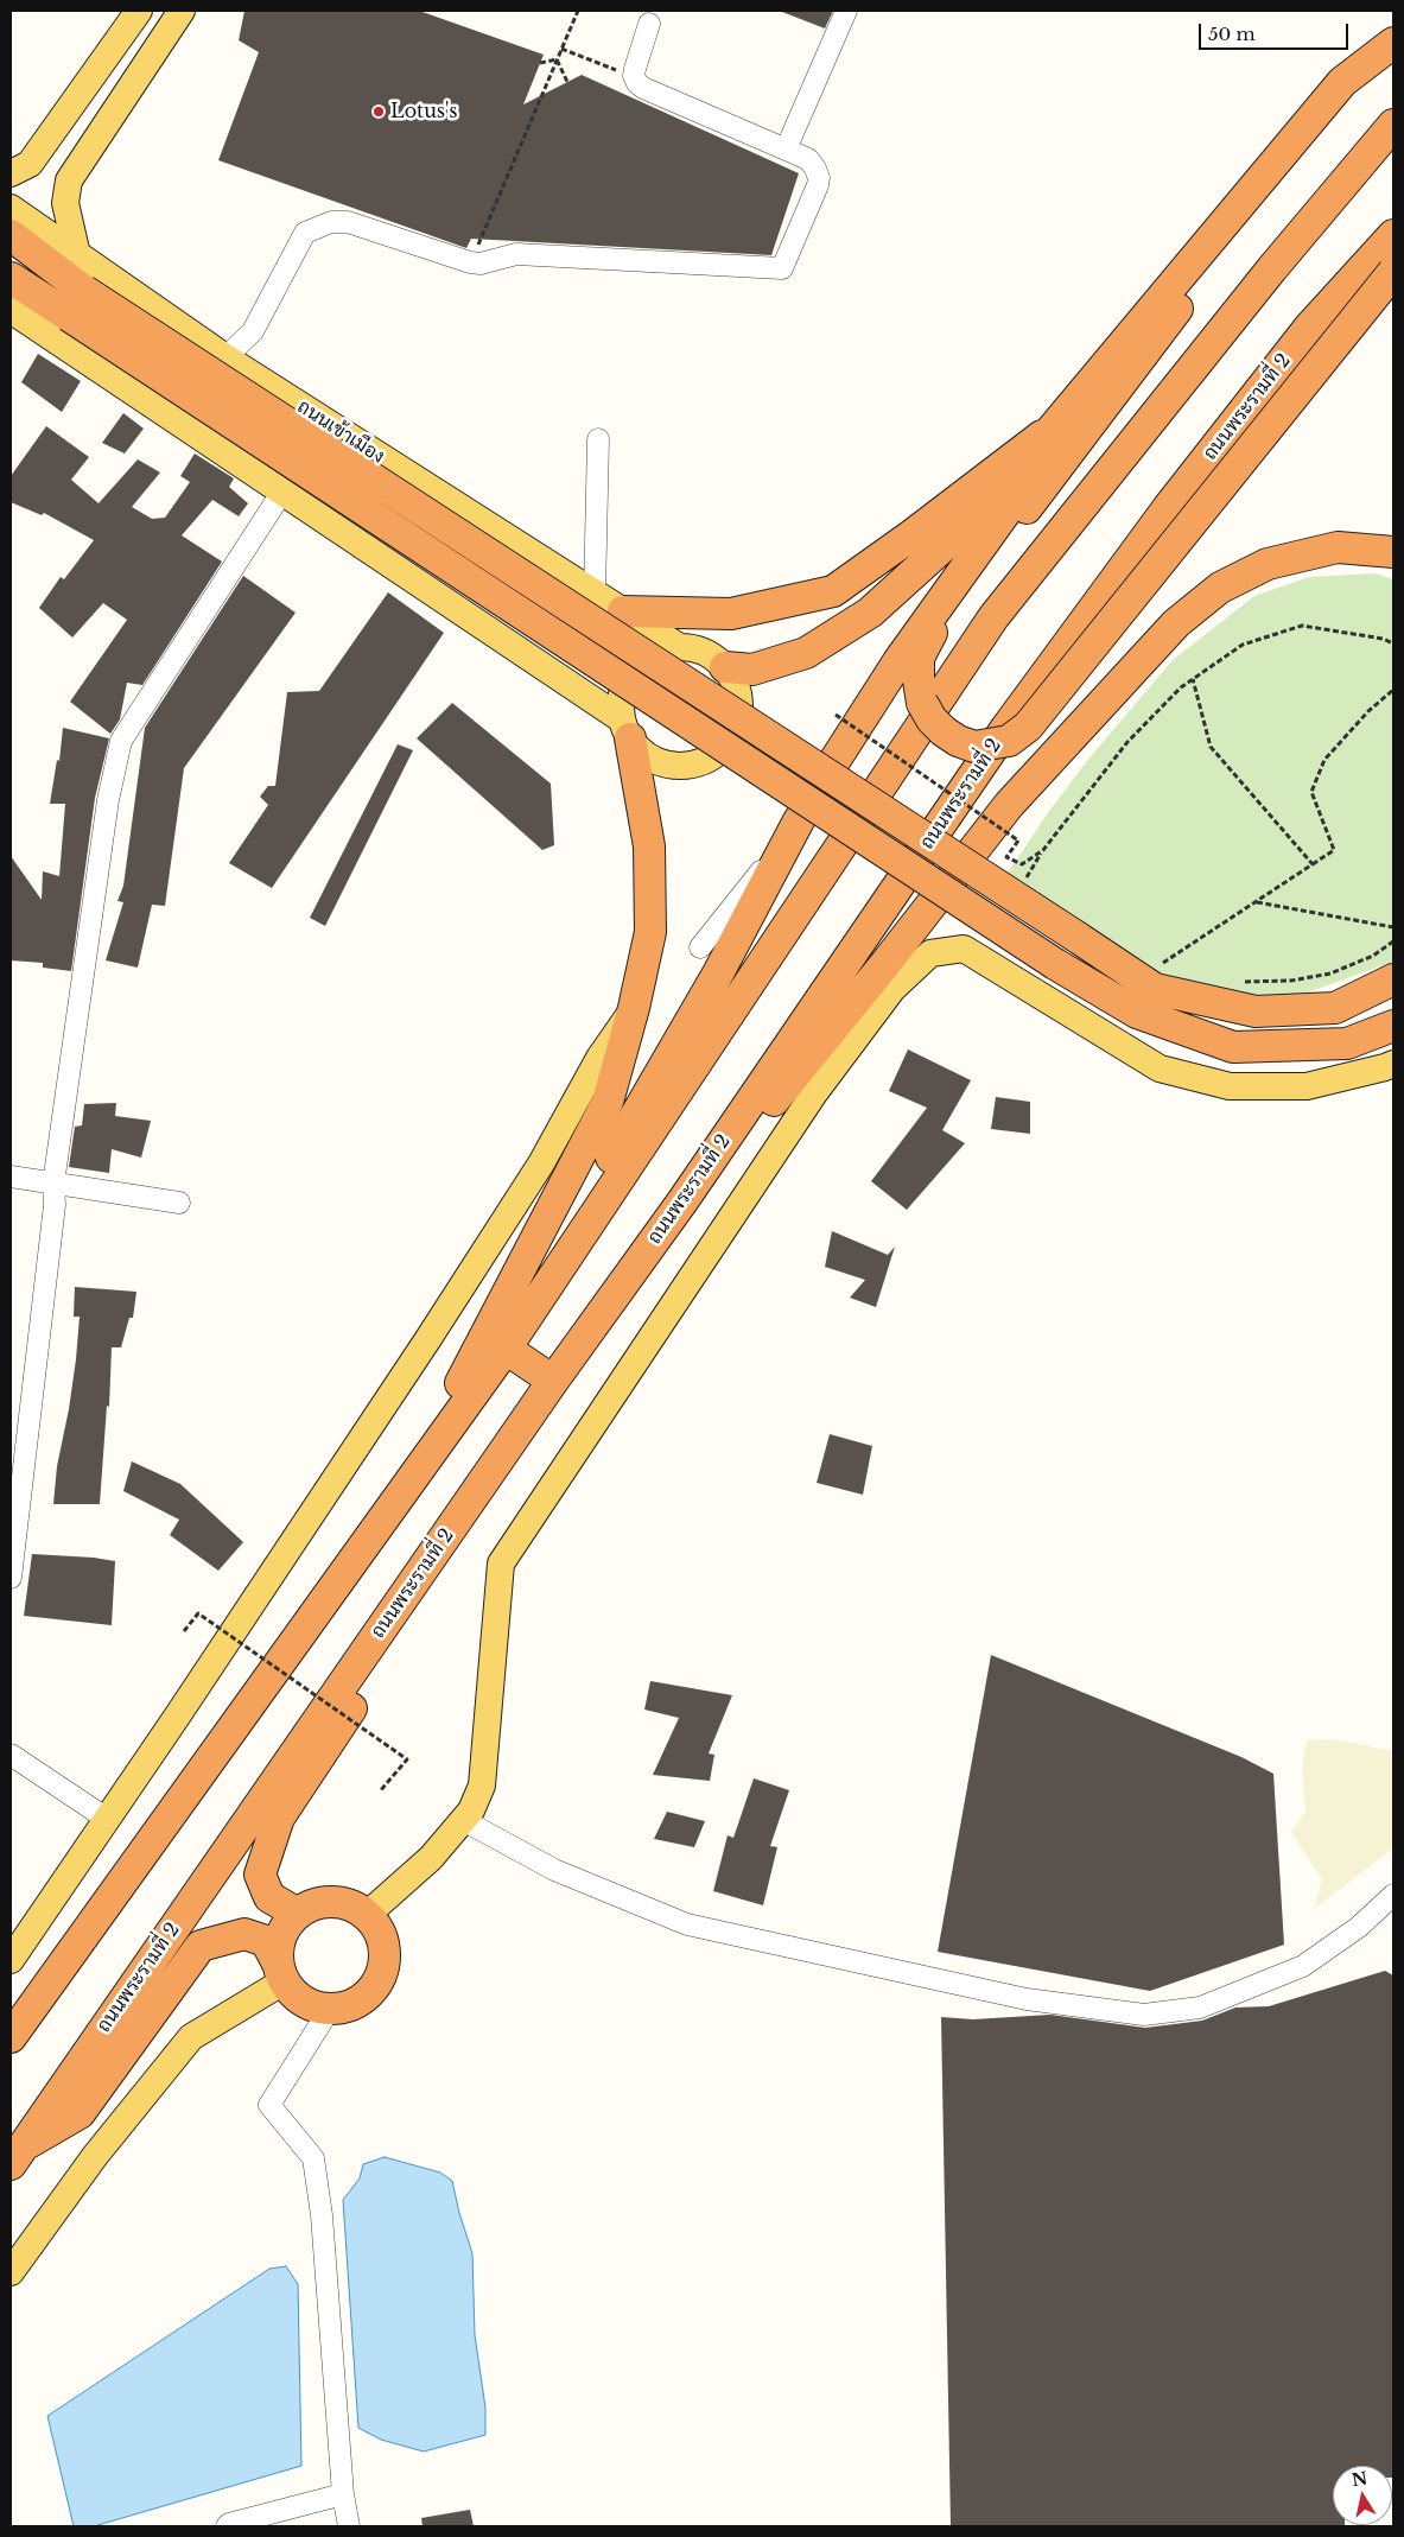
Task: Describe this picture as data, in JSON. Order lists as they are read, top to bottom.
{
  "streets": {
    "highway": ["ถนนพระรามที่ 2"],
    "main road": ["ถนนเข้าเมือง"]
  },
  "places": ["Lotus's"],
  "scale_bar": "50 m",
  "north": "top"
}
